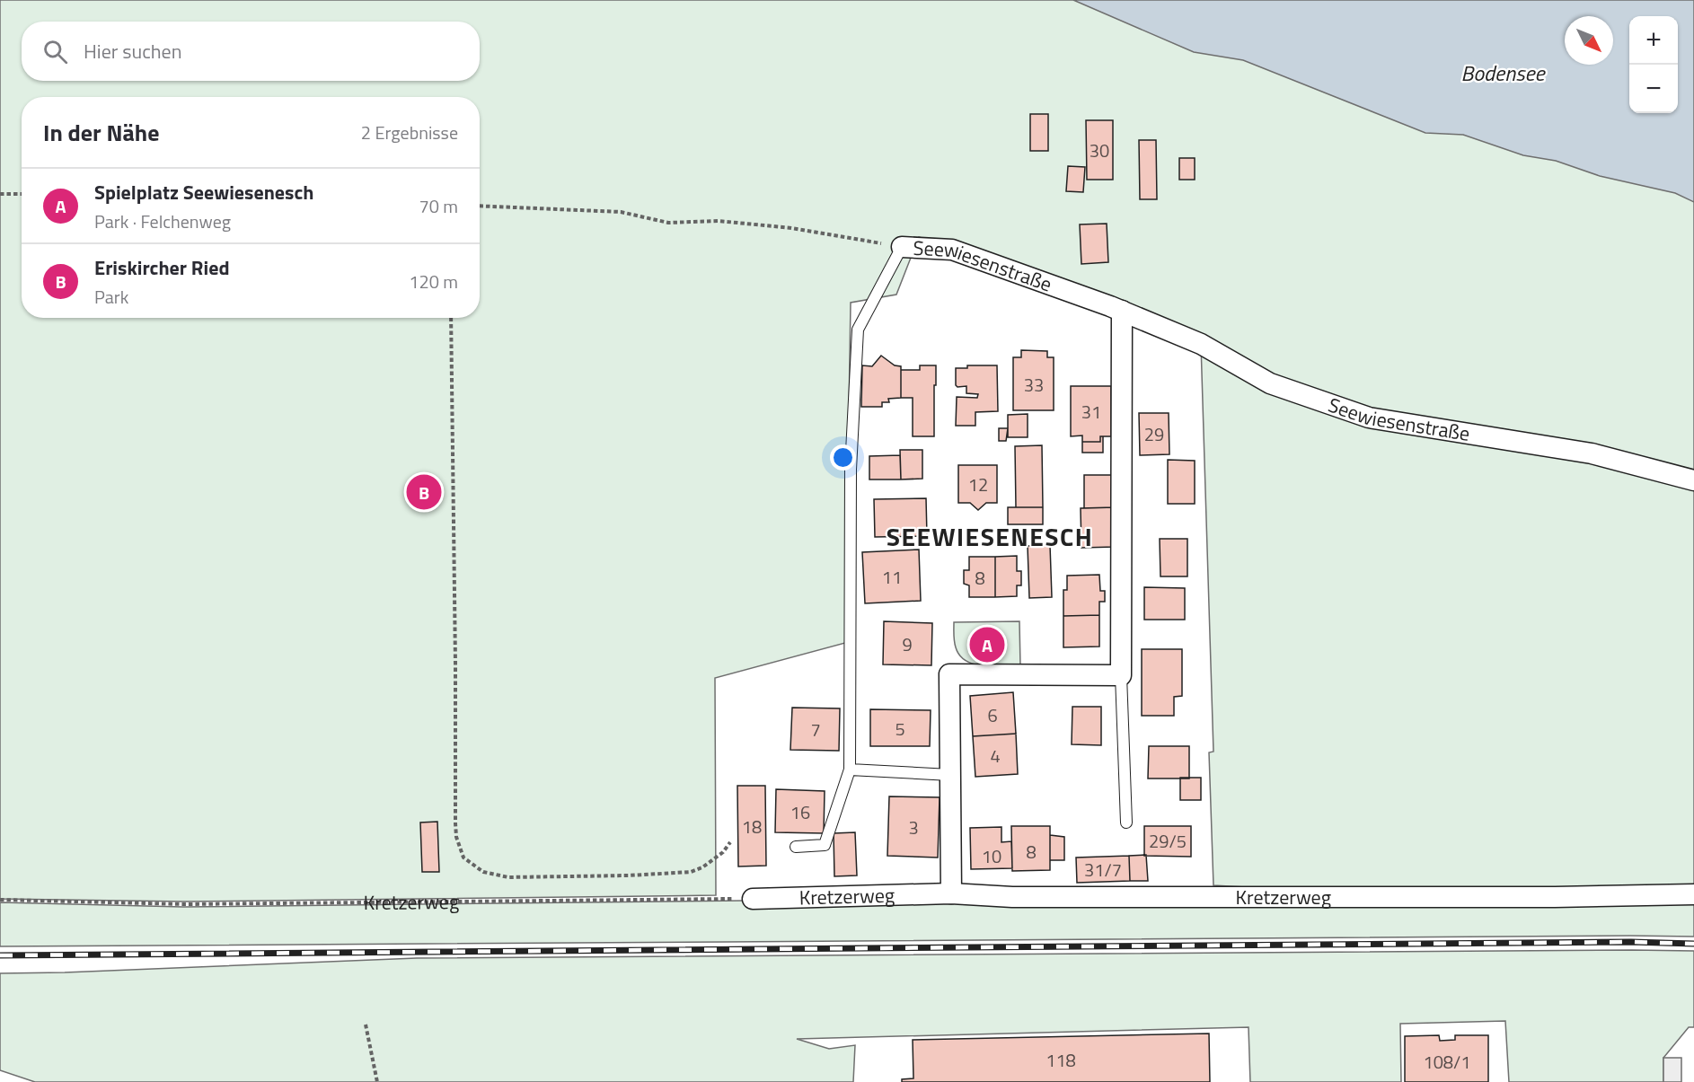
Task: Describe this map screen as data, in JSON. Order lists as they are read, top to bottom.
{
  "streets": {
    "street": ["Seewiesenstraße", "Kretzerweg"]
  },
  "districts": ["SEEWIESENESCH"],
  "water": ["Bodensee"],
  "house_numbers": [
    "30",
    "33",
    "31",
    "29",
    "12",
    "11",
    "8",
    "9",
    "6",
    "5",
    "7",
    "4",
    "16",
    "18",
    "3",
    "29/5",
    "8",
    "10",
    "31/7",
    "118",
    "108/1"
  ],
  "north": "bottom right",
  "page": {
    "map_buttons": ["+", "−"],
    "search": "Hier suchen",
    "heading": ["In der Nähe", "2 Ergebnisse"],
    "list": [
      {
        "mark": "A",
        "name": "Spielplatz Seewiesenesch",
        "note": "Park · Felchenweg",
        "value": "70 m"
      },
      {
        "mark": "B",
        "name": "Eriskircher Ried",
        "note": "Park",
        "value": "120 m"
      }
    ],
    "pins": ["B", "A"]
  }
}
